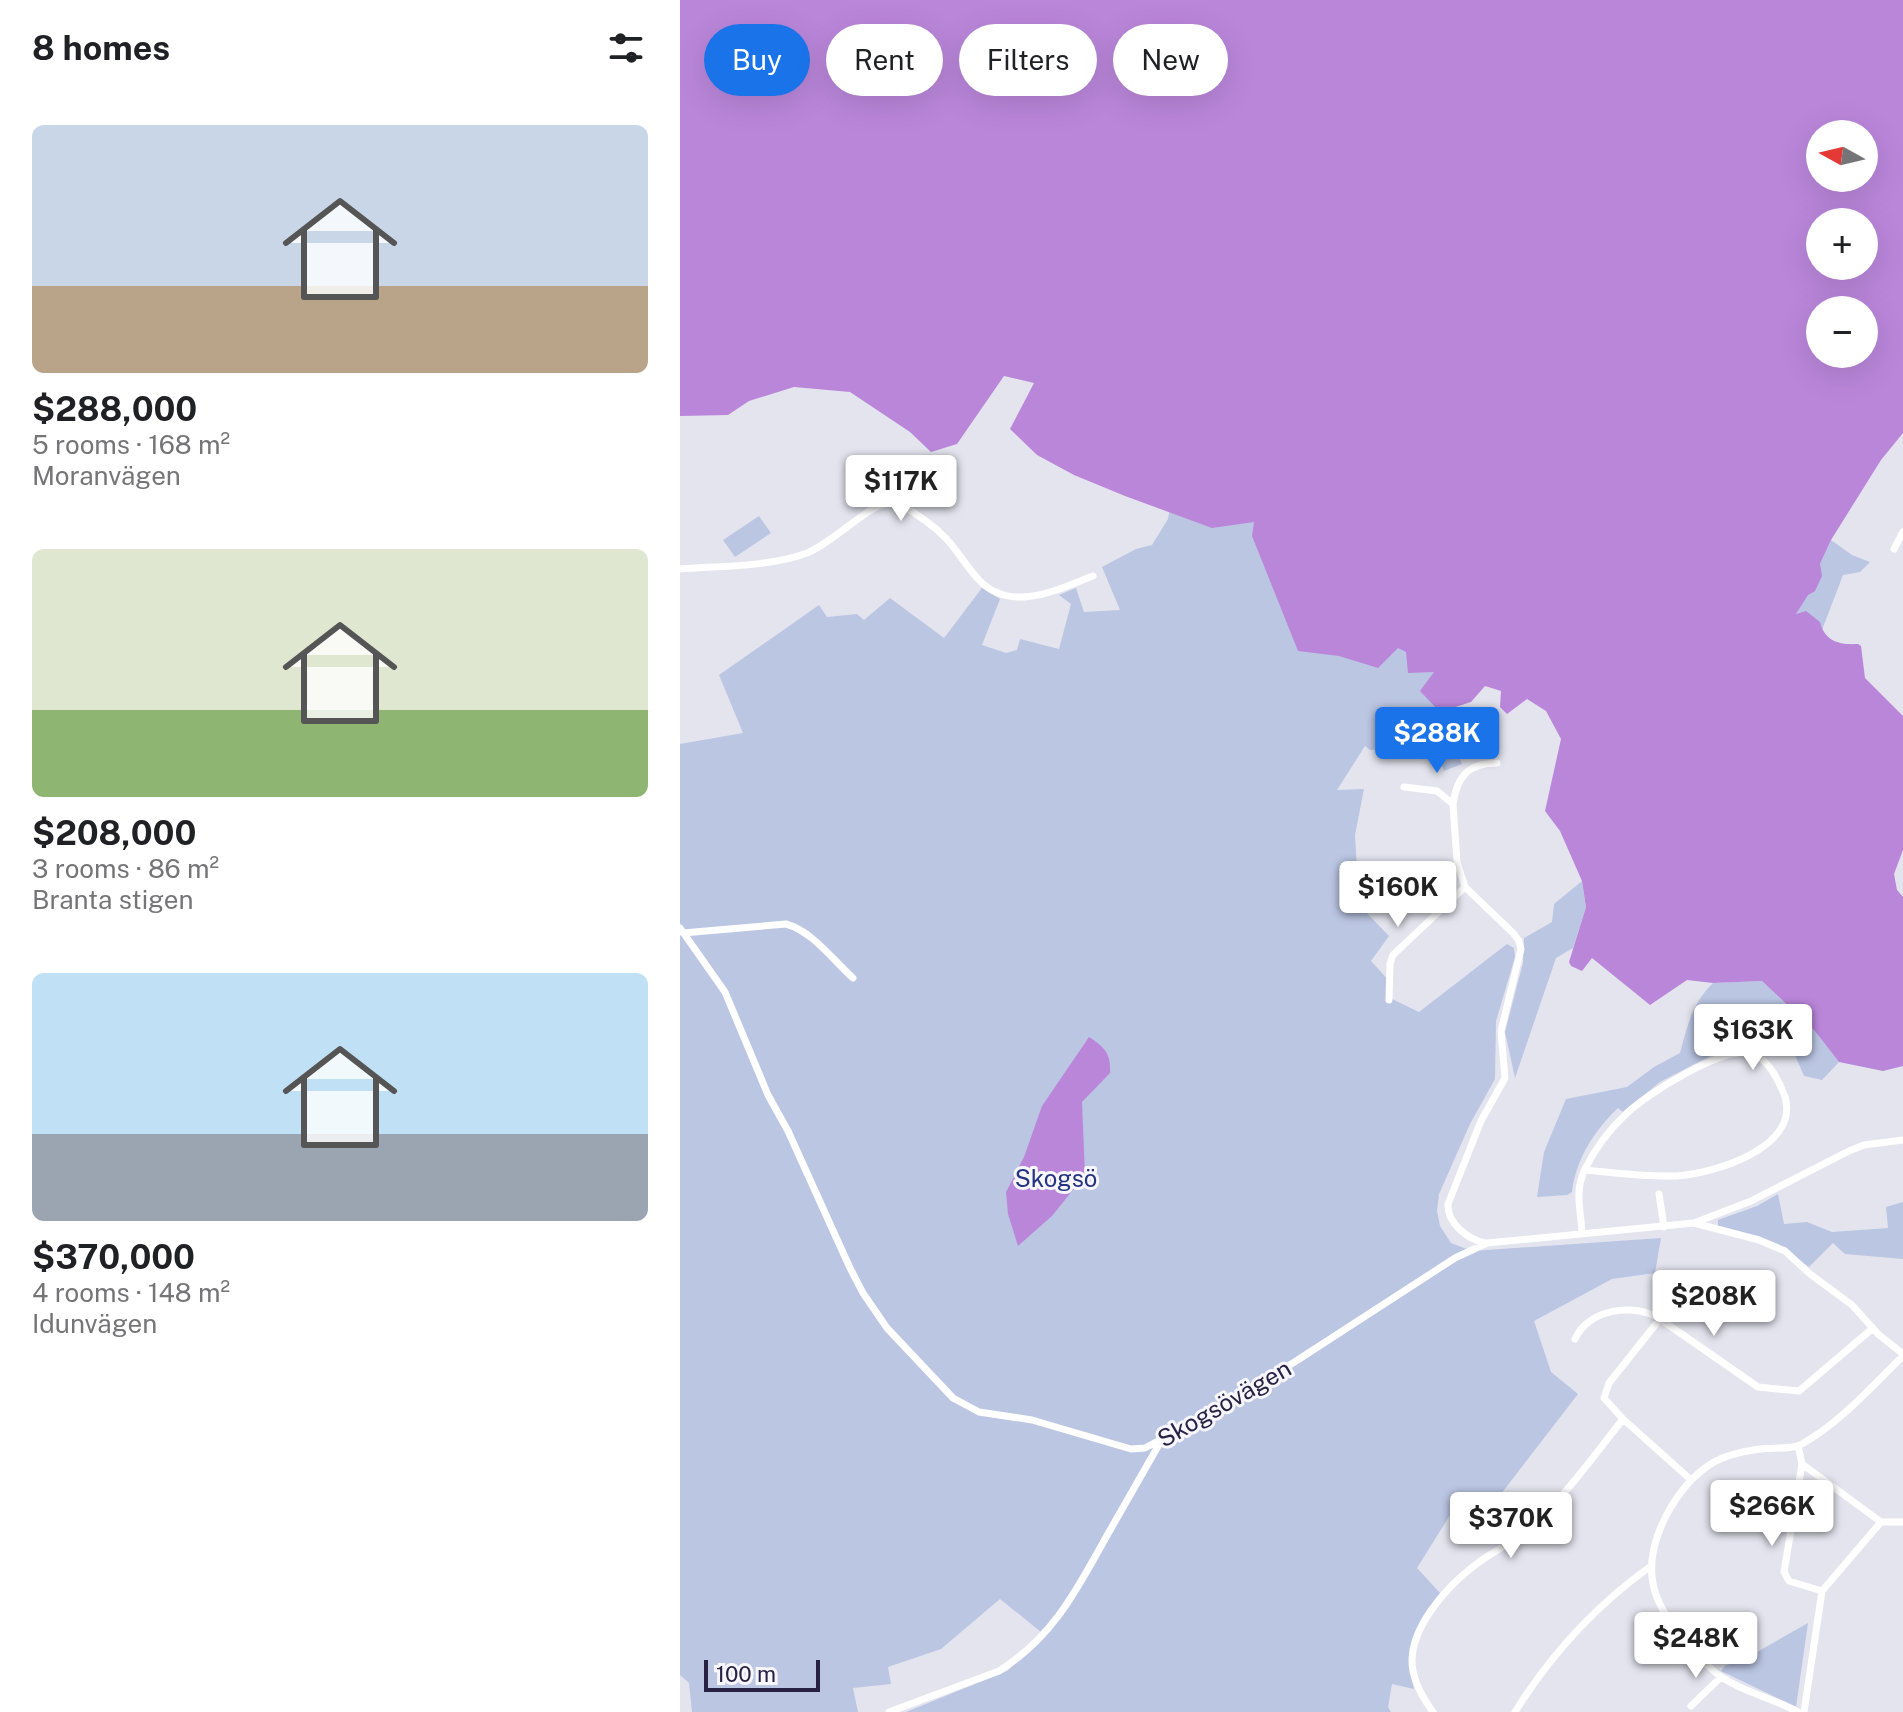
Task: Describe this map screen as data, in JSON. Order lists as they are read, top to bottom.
{
  "streets": {
    "street": ["Skogsövägen"]
  },
  "parks": ["Skogsö"],
  "scale_bar": "100 m",
  "north": "left",
  "page": {
    "heading": "8 homes",
    "chip": [
      "Buy",
      "Rent",
      "Filters",
      "New"
    ],
    "list": [
      {
        "name": "$288,000",
        "note": "5 rooms · 168 m² · Moranvägen"
      },
      {
        "name": "$208,000",
        "note": "3 rooms · 86 m² · Branta stigen"
      },
      {
        "name": "$370,000",
        "note": "4 rooms · 148 m² · Idunvägen"
      }
    ],
    "map_buttons": ["+", "−"],
    "price": [
      "$117K",
      "$288K",
      "$160K",
      "$163K",
      "$208K",
      "$266K",
      "$370K",
      "$248K"
    ],
    "scale": "100 m"
  }
}
